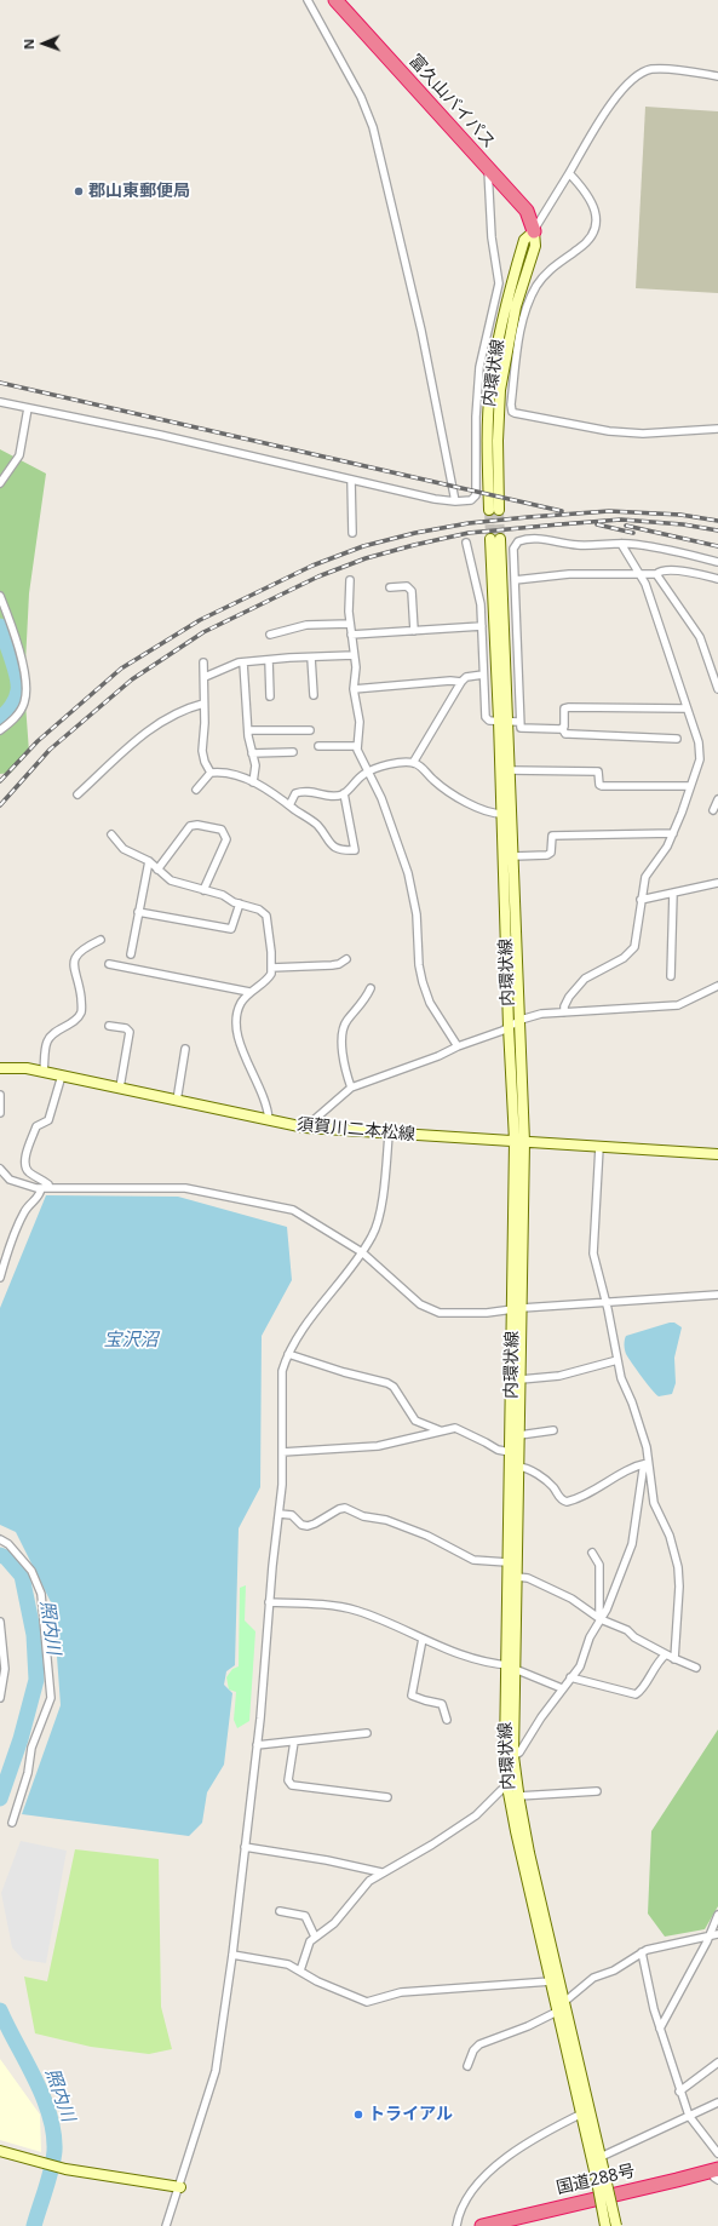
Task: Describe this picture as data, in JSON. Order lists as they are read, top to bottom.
{
  "streets": {
    "highway": ["富久山バイパス", "国道288号"],
    "main road": ["内環状線", "須賀川二本松線"]
  },
  "crossings": [
    ["富久山バイパス", "内環状線"],
    ["内環状線", "須賀川二本松線"]
  ],
  "water": ["宝沢沼", "照内川"],
  "places": ["郡山東郵便局", "トライアル"],
  "north": "left"
}
